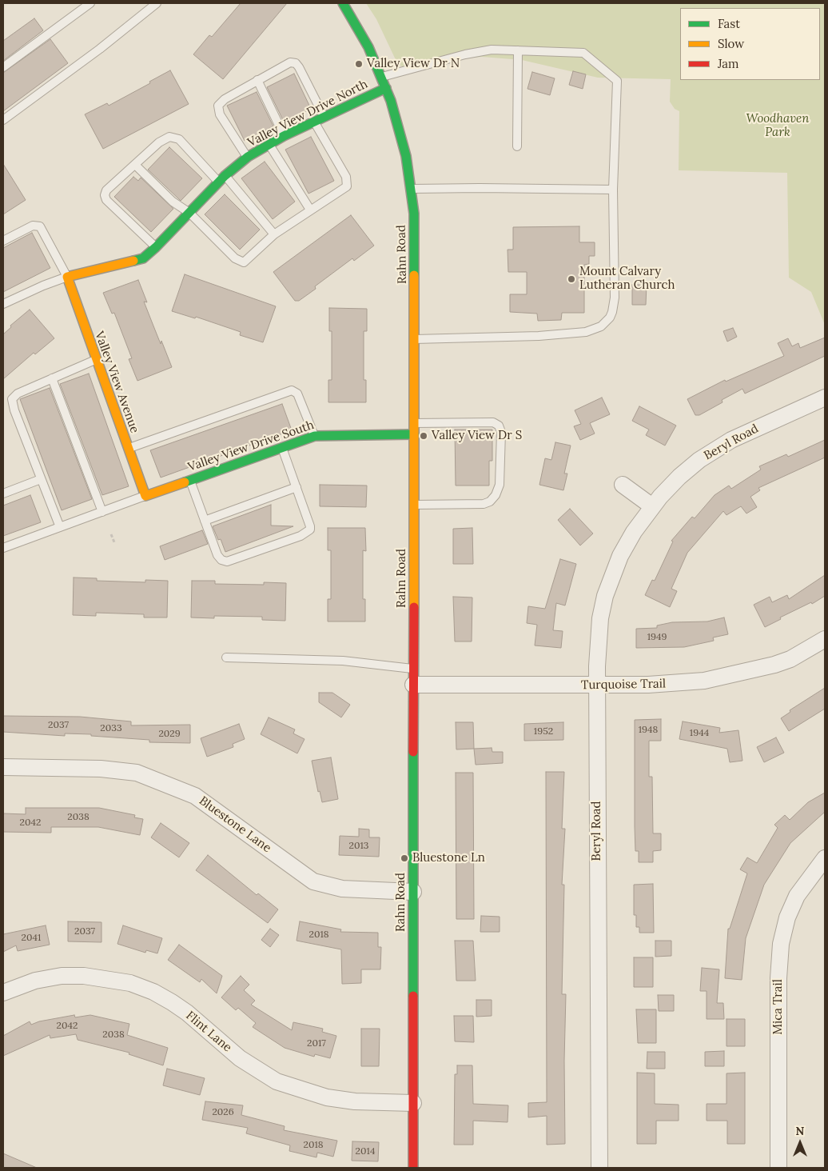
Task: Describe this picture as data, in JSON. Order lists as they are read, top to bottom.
{
  "streets": {
    "street": [
      "Valley View Drive North",
      "Rahn Road",
      "Valley View Avenue",
      "Beryl Road",
      "Valley View Drive South",
      "Turquoise Trail",
      "Bluestone Lane",
      "Mica Trail",
      "Flint Lane"
    ]
  },
  "crossings": [
    ["Valley View Drive North", "Rahn Road"],
    ["Valley View Drive North", "Valley View Avenue"],
    ["Rahn Road", "Valley View Drive South"],
    ["Rahn Road", "Turquoise Trail"],
    ["Rahn Road", "Bluestone Lane"],
    ["Rahn Road", "Flint Lane"],
    ["Valley View Avenue", "Valley View Drive South"],
    ["Beryl Road", "Turquoise Trail"]
  ],
  "parks": ["Woodhaven Park"],
  "places": [
    "Valley View Dr N",
    "Mount Calvary Lutheran Church",
    "Valley View Dr S",
    "Bluestone Ln"
  ],
  "house_numbers": [
    "1949",
    "2037",
    "2033",
    "1948",
    "1952",
    "1944",
    "2029",
    "2038",
    "2042",
    "2013",
    "2037",
    "2018",
    "2041",
    "2042",
    "2038",
    "2017",
    "2026",
    "2018",
    "2014"
  ],
  "legend": ["Fast", "Slow", "Jam"],
  "north": "top"
}
